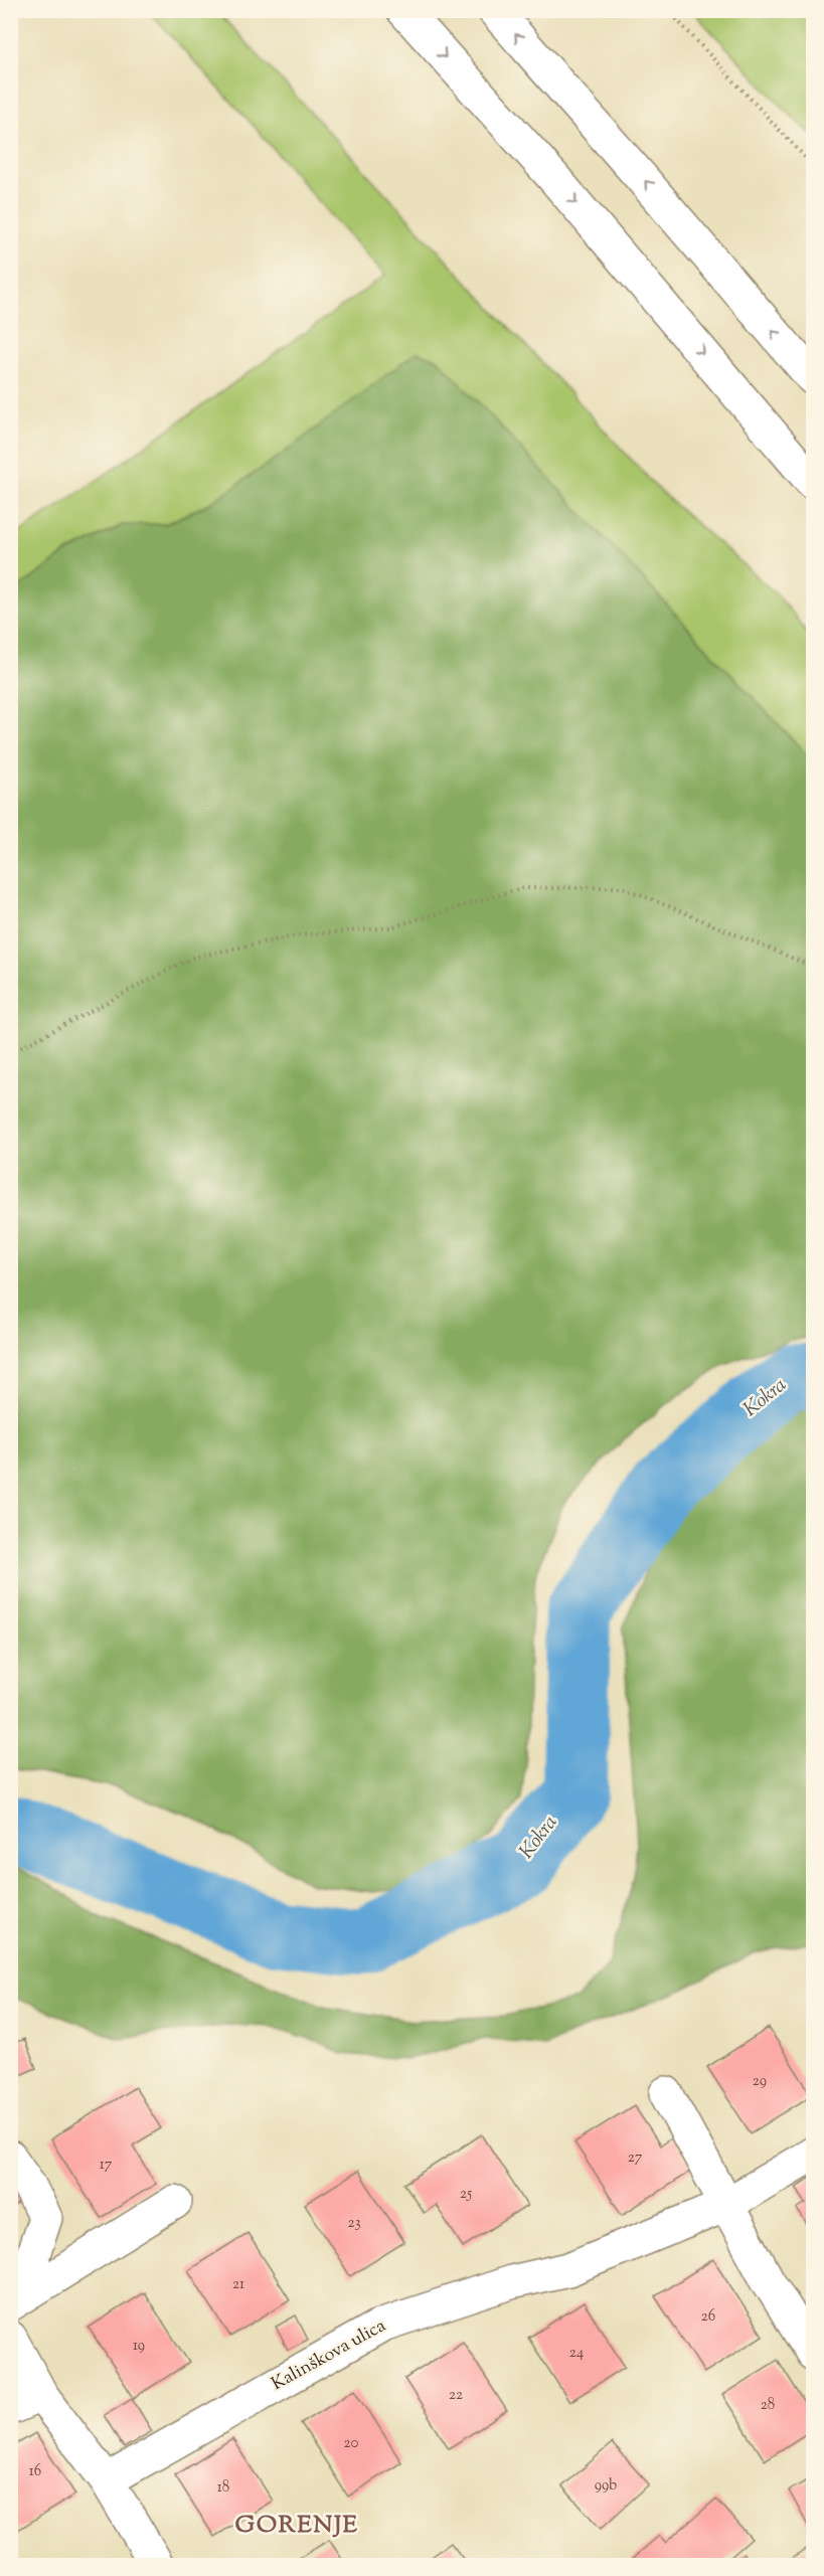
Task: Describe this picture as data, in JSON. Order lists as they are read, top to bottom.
{
  "streets": {
    "main road": ["Kalinškova ulica"]
  },
  "districts": ["GORENJE"],
  "water": ["Kokra"],
  "house_numbers": [
    "29",
    "27",
    "17",
    "25",
    "23",
    "21",
    "26",
    "19",
    "24",
    "22",
    "28",
    "20",
    "16",
    "99b",
    "18"
  ]
}
